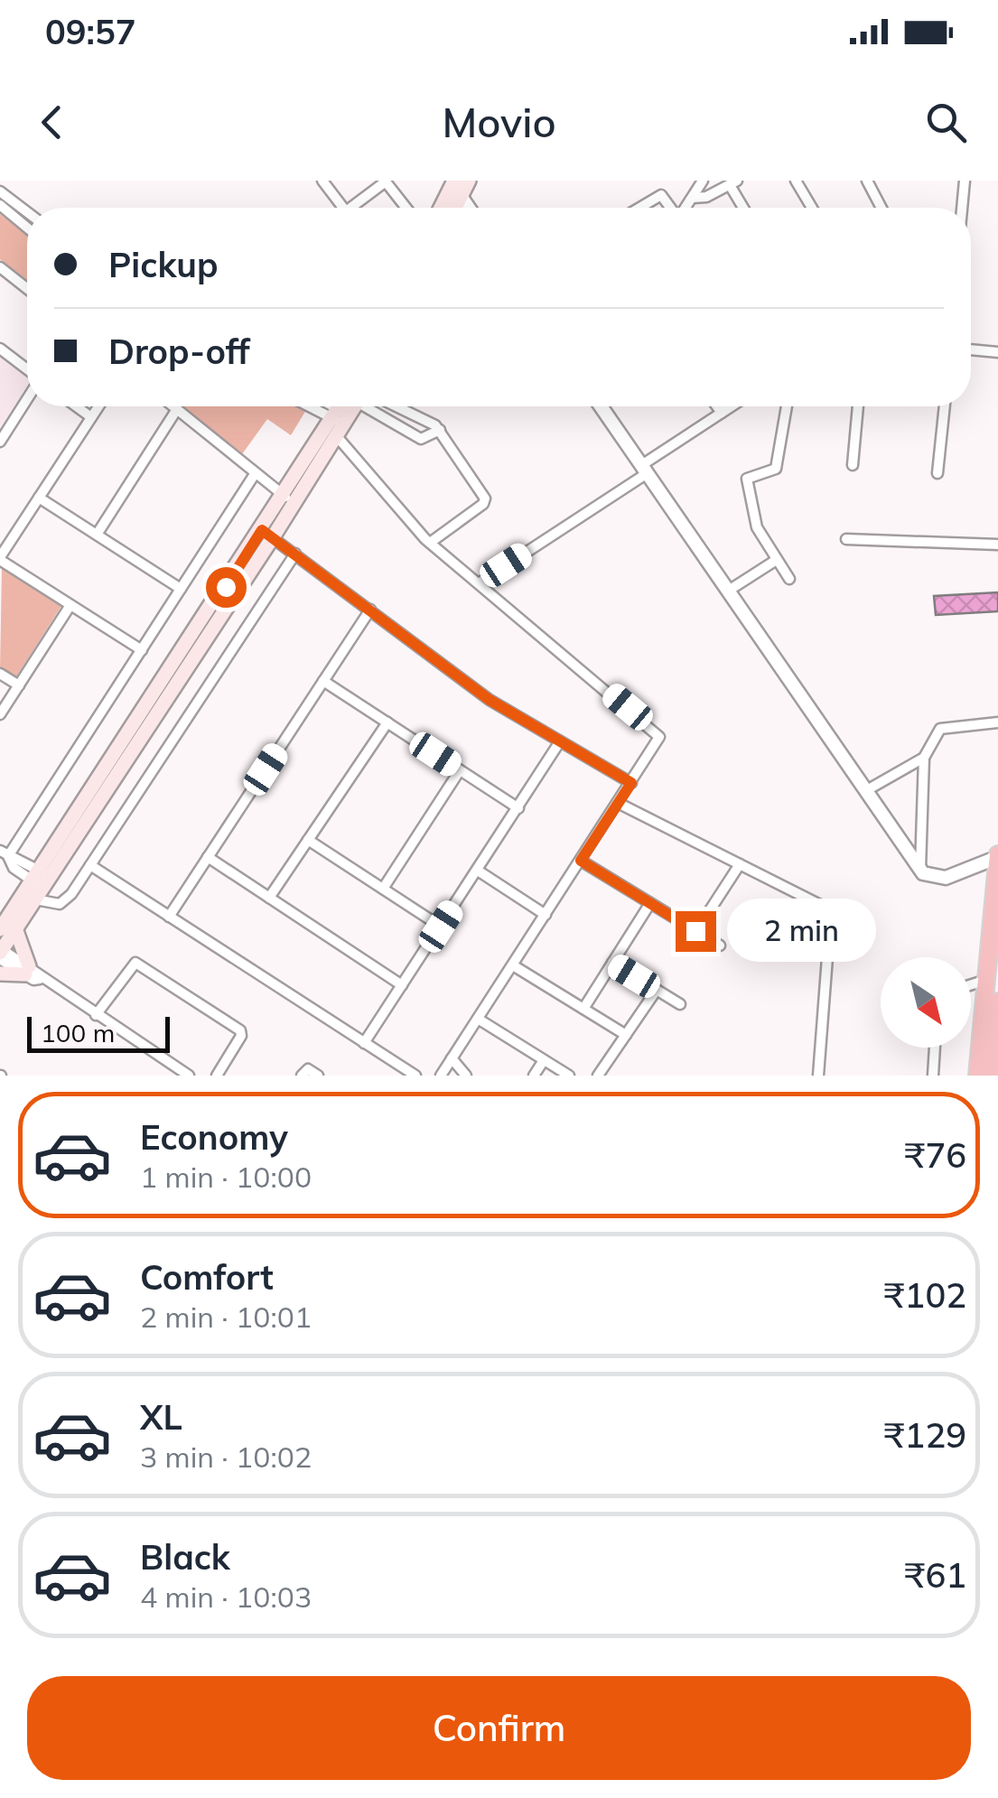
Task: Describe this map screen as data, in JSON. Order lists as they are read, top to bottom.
{
  "scale_bar": "100 m",
  "north": "bottom right",
  "page": {
    "status": "09:57",
    "header": "Movio",
    "banner": ["Pickup", "Drop-off"],
    "bubble": "2 min",
    "scale": "100 m",
    "list": [
      {
        "name": "Economy",
        "note": "1 min · 10:00",
        "value": "₹76"
      },
      {
        "name": "Comfort",
        "note": "2 min · 10:01",
        "value": "₹102"
      },
      {
        "name": "XL",
        "note": "3 min · 10:02",
        "value": "₹129"
      },
      {
        "name": "Black",
        "note": "4 min · 10:03",
        "value": "₹61"
      }
    ],
    "buttons": "Confirm"
  }
}
